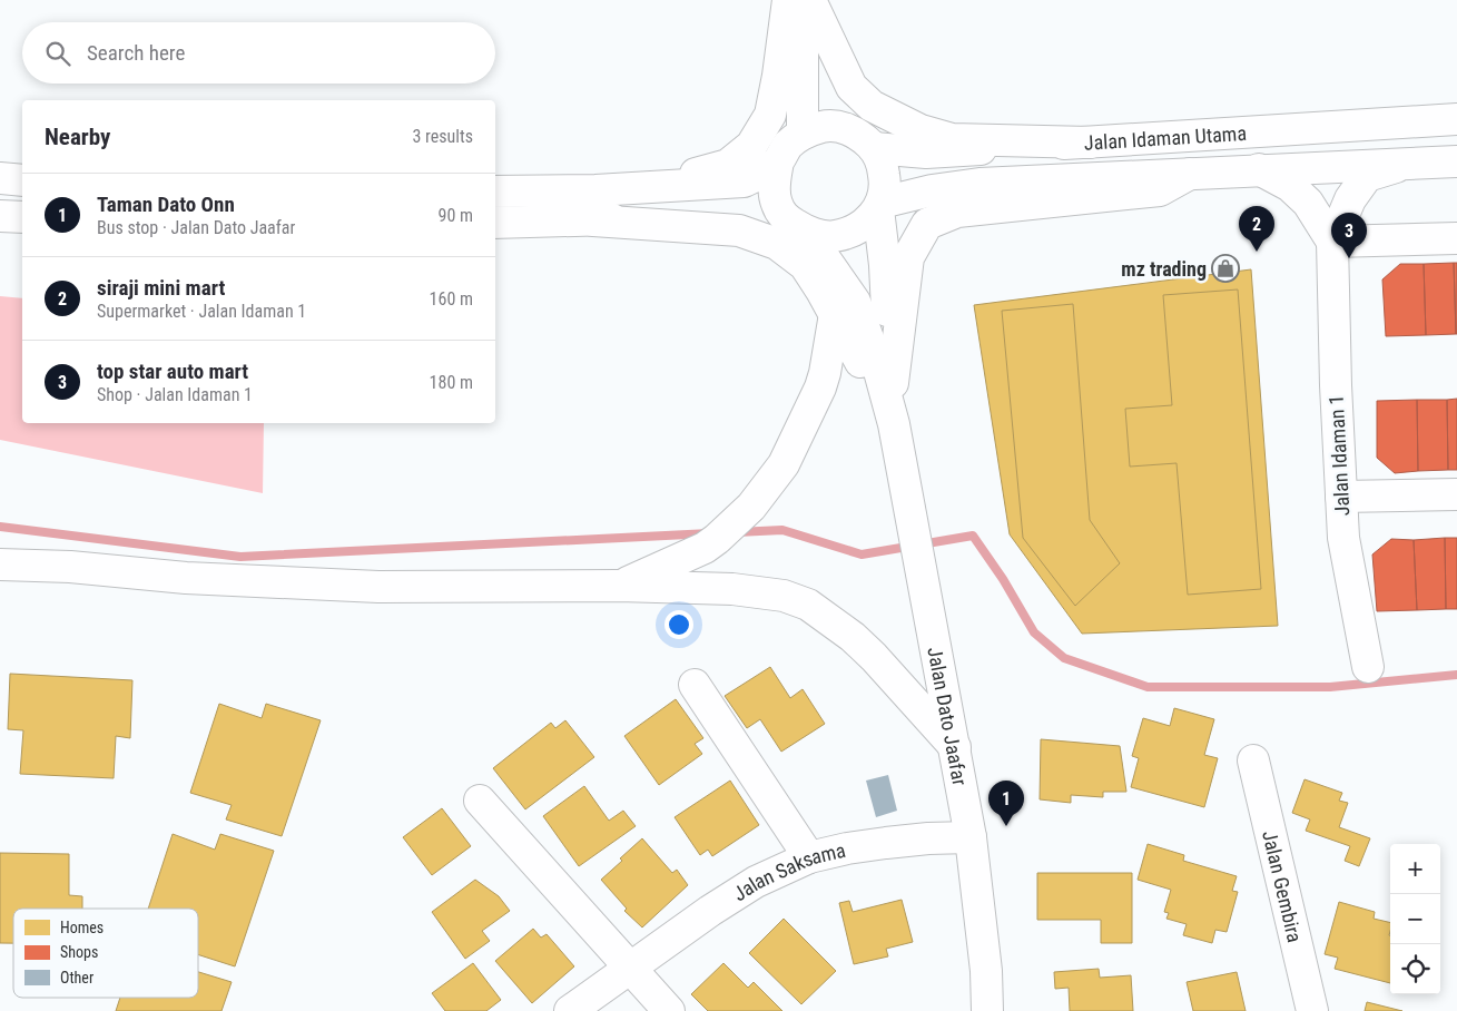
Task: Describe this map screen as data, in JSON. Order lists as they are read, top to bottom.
{
  "streets": {
    "street": [
      "Jalan Idaman Utama",
      "Jalan Idaman 1",
      "Jalan Dato Jaafar",
      "Jalan Saksama",
      "Jalan Gembira"
    ]
  },
  "crossings": [
    ["Jalan Idaman Utama", "Jalan Idaman 1"],
    ["Jalan Idaman Utama", "Jalan Dato Jaafar"],
    ["Jalan Dato Jaafar", "Jalan Saksama"]
  ],
  "places": {
    "shop": ["mz trading"]
  },
  "legend": ["Homes", "Shops", "Other"],
  "page": {
    "search": "Search here",
    "heading": ["Nearby", "3 results"],
    "list": [
      {
        "mark": "1",
        "name": "Taman Dato Onn",
        "note": "Bus stop · Jalan Dato Jaafar",
        "value": "90 m"
      },
      {
        "mark": "2",
        "name": "siraji mini mart",
        "note": "Supermarket · Jalan Idaman 1",
        "value": "160 m"
      },
      {
        "mark": "3",
        "name": "top star auto mart",
        "note": "Shop · Jalan Idaman 1",
        "value": "180 m"
      }
    ],
    "pins": ["2", "3", "1"],
    "map_buttons": ["+", "−"]
  }
}
